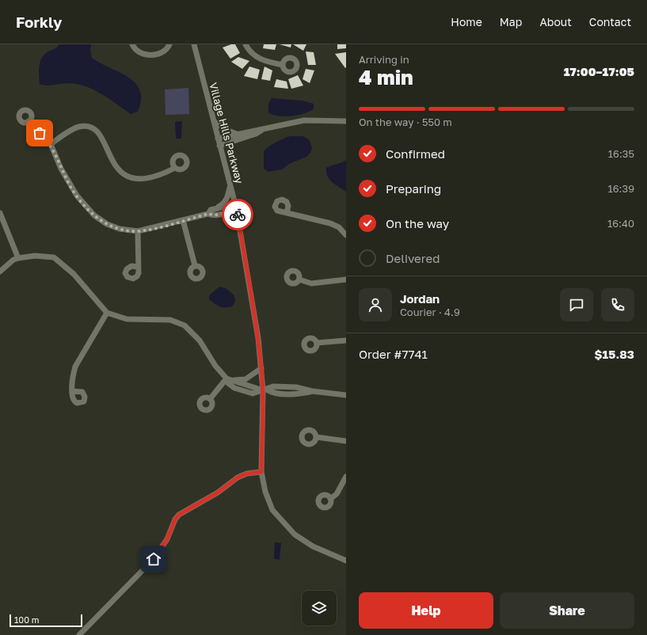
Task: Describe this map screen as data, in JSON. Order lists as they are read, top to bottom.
{
  "streets": {
    "street": ["Village Hills Parkway"]
  },
  "scale_bar": "100 m",
  "page": {
    "header": "Forkly",
    "nav": [
      "Home",
      "Map",
      "About",
      "Contact"
    ],
    "heading": ["4 min", "Arriving in", "17:00–17:05"],
    "panel": [
      "Jordan",
      "Courier · 4.9",
      "Order #7741",
      "$15.83"
    ],
    "bar": "On the way · 550 m",
    "list": [
      ["Confirmed", "16:35"],
      ["Preparing", "16:39"],
      ["On the way", "16:40"],
      "Delivered"
    ],
    "buttons": ["Help", "Share"],
    "scale": "100 m"
  }
}
